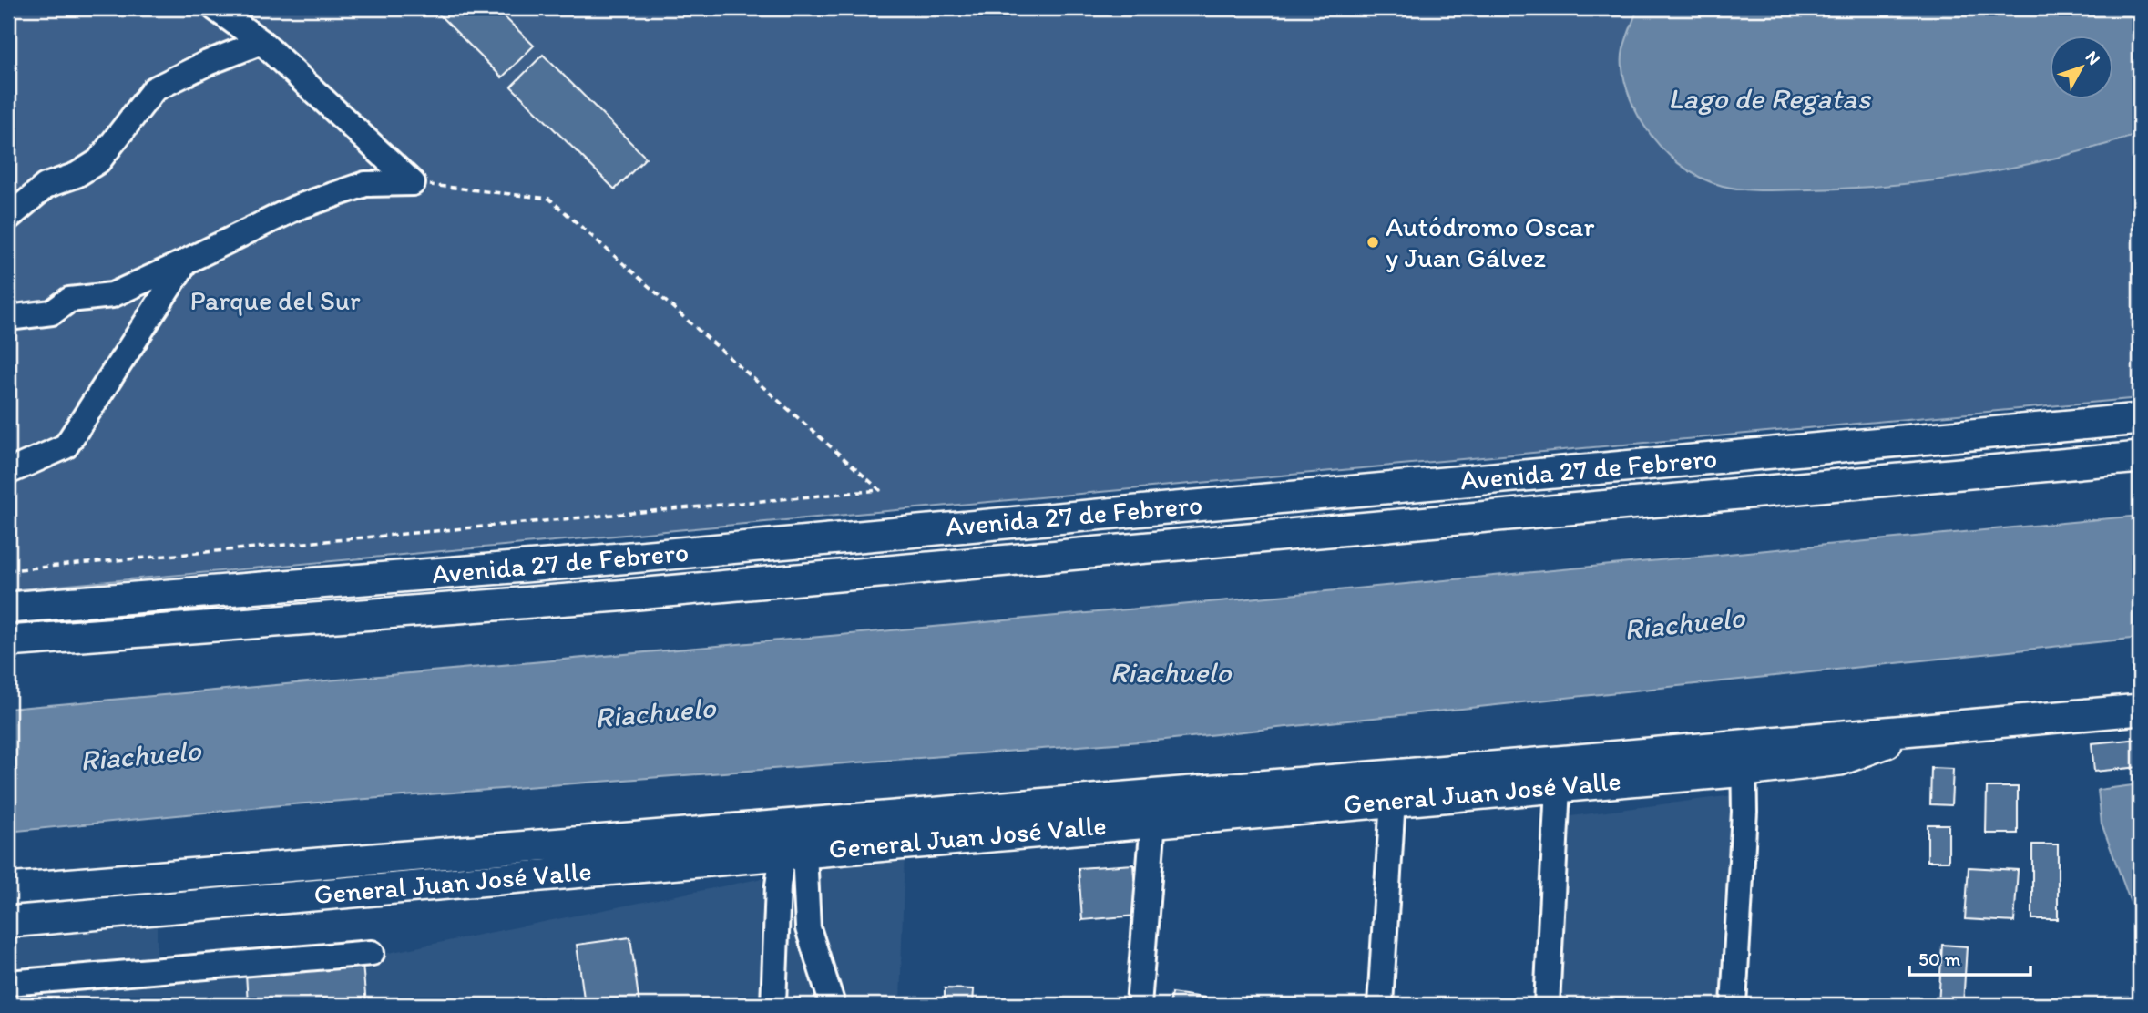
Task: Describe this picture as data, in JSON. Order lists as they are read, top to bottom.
{
  "streets": {
    "main road": ["Avenida 27 de Febrero", "General Juan José Valle"]
  },
  "water": ["Lago de Regatas", "Riachuelo"],
  "parks": ["Parque del Sur"],
  "places": ["Autódromo Oscar y Juan Gálvez"],
  "scale_bar": "50 m",
  "north": "top right"
}
